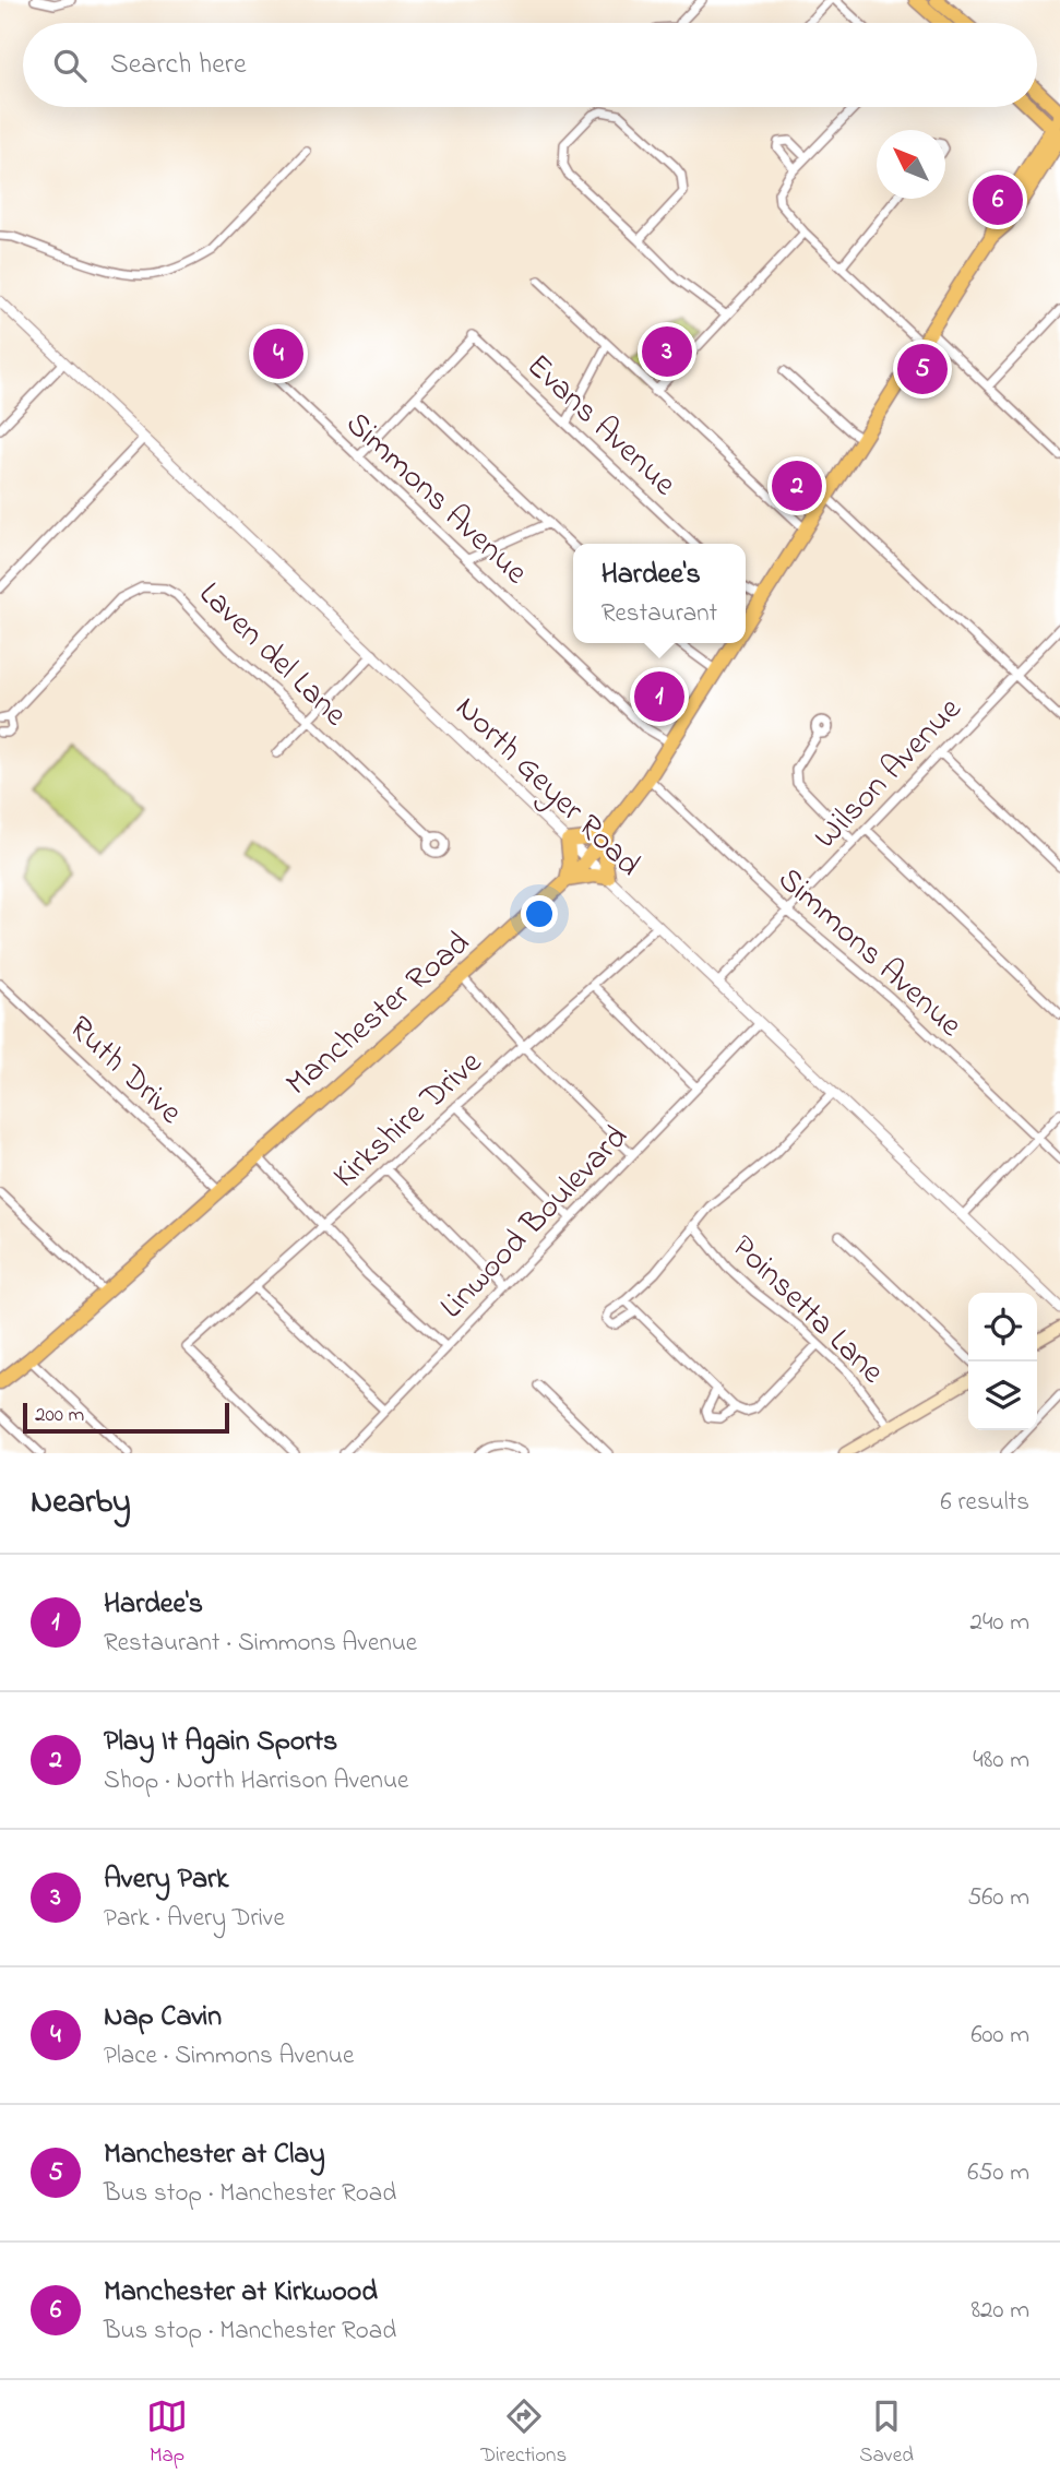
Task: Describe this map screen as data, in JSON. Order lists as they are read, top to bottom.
{
  "streets": {
    "main road": ["Manchester Road"],
    "street": [
      "Evans Avenue",
      "Simmons Avenue",
      "Laven del Lane",
      "Wilson Avenue",
      "North Geyer Road",
      "Ruth Drive",
      "Kirkshire Drive",
      "Linwood Boulevard",
      "Poinsetta Lane"
    ]
  },
  "crossings": [
    ["Simmons Avenue", "Wilson Avenue"],
    ["Simmons Avenue", "Manchester Road"],
    ["Wilson Avenue", "North Geyer Road"],
    ["North Geyer Road", "Manchester Road"],
    ["North Geyer Road", "Kirkshire Drive"],
    ["North Geyer Road", "Linwood Boulevard"],
    ["Manchester Road", "Ruth Drive"]
  ],
  "scale_bar": "200 m",
  "north": "top left",
  "page": {
    "search": "Search here",
    "pins": [
      "6",
      "3",
      "4",
      "5",
      "2",
      "1"
    ],
    "popup": ["Hardee's", "Restaurant"],
    "scale": "200 m",
    "heading": ["Nearby", "6 results"],
    "list": [
      {
        "mark": "1",
        "name": "Hardee's",
        "note": "Restaurant · Simmons Avenue",
        "value": "240 m"
      },
      {
        "mark": "2",
        "name": "Play It Again Sports",
        "note": "Shop · North Harrison Avenue",
        "value": "480 m"
      },
      {
        "mark": "3",
        "name": "Avery Park",
        "note": "Park · Avery Drive",
        "value": "560 m"
      },
      {
        "mark": "4",
        "name": "Nap Cavin",
        "note": "Place · Simmons Avenue",
        "value": "600 m"
      },
      {
        "mark": "5",
        "name": "Manchester at Clay",
        "note": "Bus stop · Manchester Road",
        "value": "650 m"
      },
      {
        "mark": "6",
        "name": "Manchester at Kirkwood",
        "note": "Bus stop · Manchester Road",
        "value": "820 m"
      }
    ],
    "nav": ["Map", "Directions", "Saved"]
  }
}
